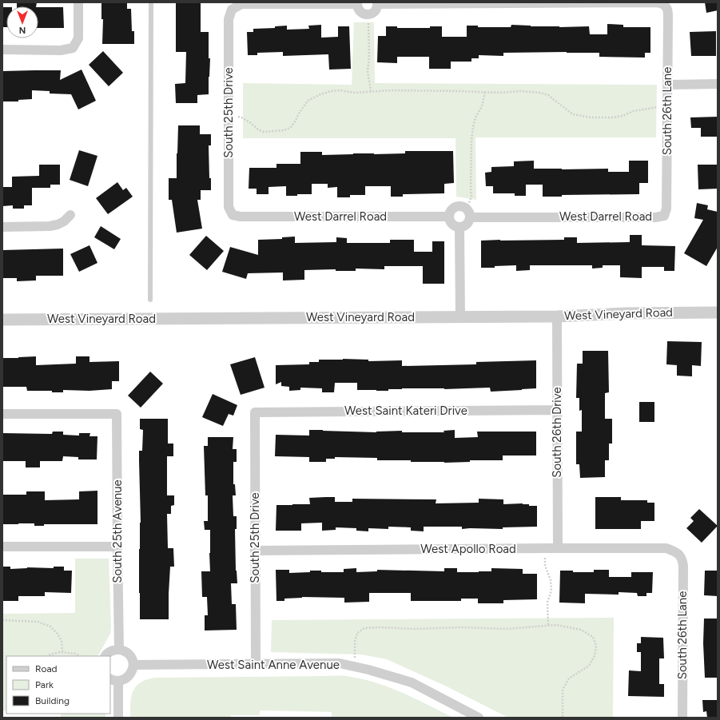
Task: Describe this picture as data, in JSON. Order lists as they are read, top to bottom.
{
  "streets": {
    "street": [
      "South 26th Lane",
      "South 25th Drive",
      "West Darrel Road",
      "West Vineyard Road",
      "West Saint Kateri Drive",
      "South 26th Drive",
      "South 25th Avenue",
      "West Apollo Road",
      "West Saint Anne Avenue"
    ]
  },
  "crossings": [
    ["South 26th Lane", "West Darrel Road"],
    ["South 26th Lane", "West Apollo Road"],
    ["South 25th Drive", "West Darrel Road"],
    ["South 25th Drive", "West Saint Kateri Drive"],
    ["South 25th Drive", "West Apollo Road"],
    ["South 25th Drive", "West Saint Anne Avenue"],
    ["West Vineyard Road", "South 26th Drive"],
    ["West Saint Kateri Drive", "South 26th Drive"],
    ["South 26th Drive", "West Apollo Road"]
  ],
  "legend": ["Road", "Park", "Building"],
  "north": "bottom"
}
